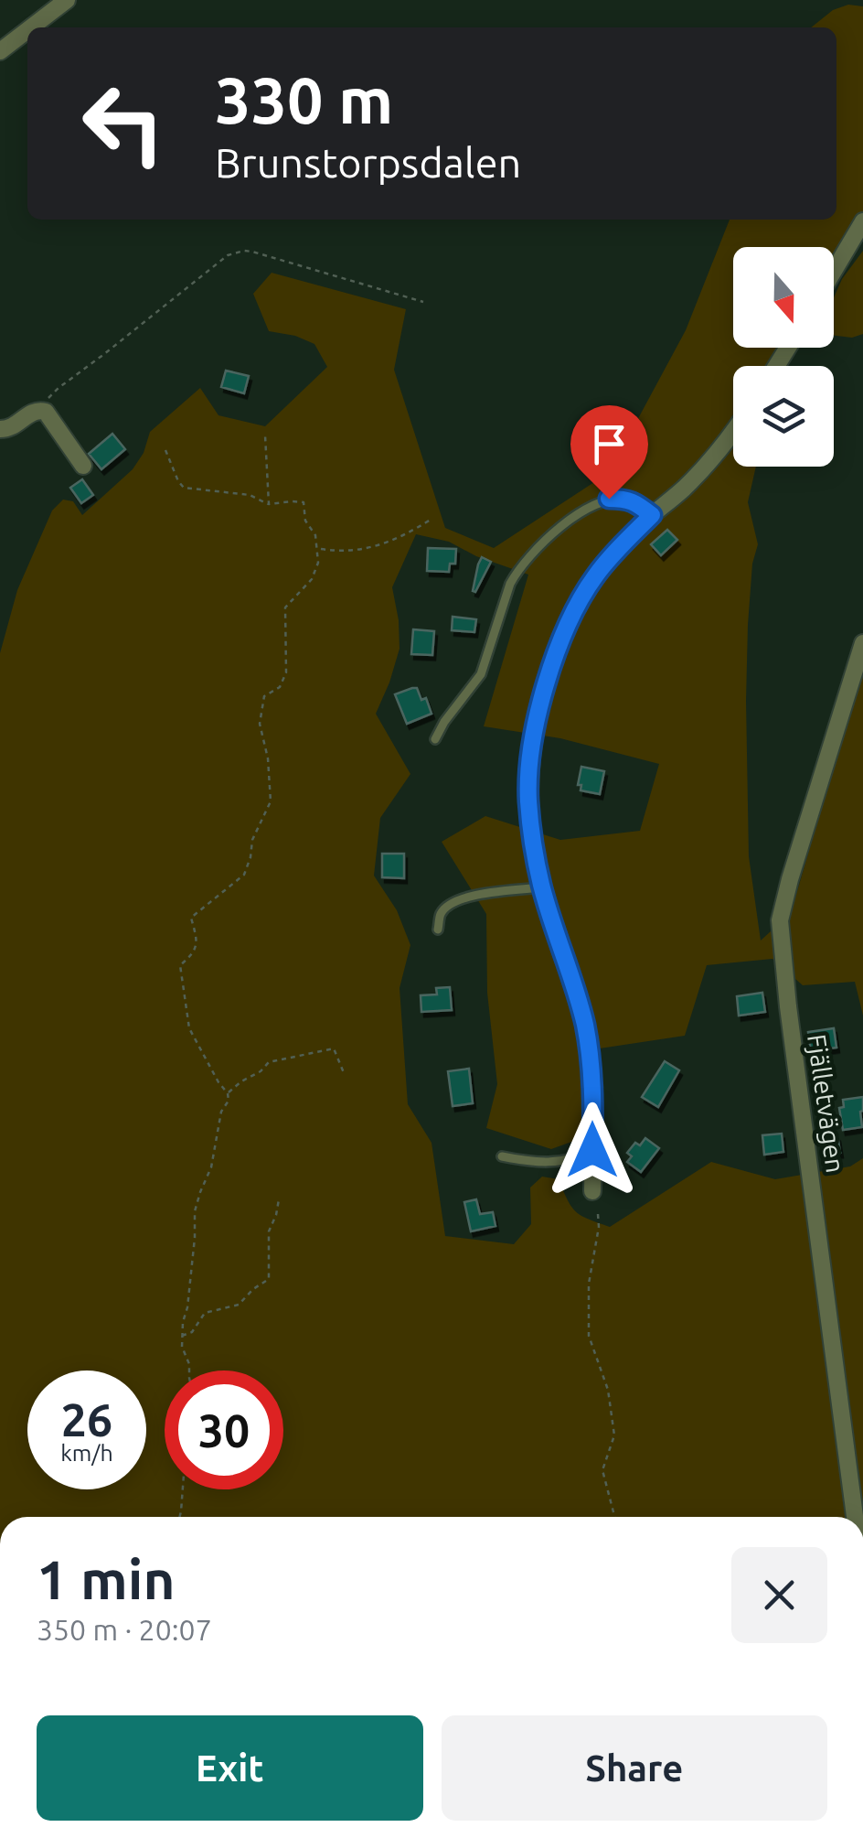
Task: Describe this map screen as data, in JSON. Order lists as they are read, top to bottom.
{
  "streets": {
    "street": ["Fjälletvägen"]
  },
  "north": "bottom",
  "page": {
    "turn": ["330 m", "Brunstorpsdalen"],
    "speed": "26 km/h",
    "limit": "30",
    "heading": ["1 min", "350 m · 20:07"],
    "buttons": ["Exit", "Share"]
  }
}
